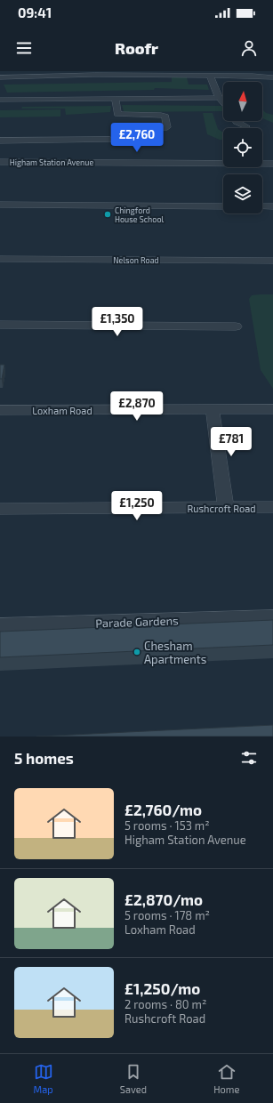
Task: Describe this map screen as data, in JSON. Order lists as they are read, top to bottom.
{
  "streets": {
    "street": [
      "Higham Station Avenue",
      "Nelson Road",
      "Loxham Road",
      "Rushcroft Road",
      "Parade Gardens"
    ]
  },
  "places": ["Chingford House School", "Chesham Apartments"],
  "north": "top",
  "page": {
    "status": "09:41",
    "header": "Roofr",
    "price": [
      "£2,760",
      "£1,350",
      "£2,870",
      "£781",
      "£1,250"
    ],
    "heading": "5 homes",
    "list": [
      {
        "name": "£2,760/mo",
        "note": "5 rooms · 153 m² · Higham Station Avenue"
      },
      {
        "name": "£2,870/mo",
        "note": "5 rooms · 178 m² · Loxham Road"
      },
      {
        "name": "£1,250/mo",
        "note": "2 rooms · 80 m² · Rushcroft Road"
      }
    ],
    "tabs": ["Map", "Saved", "Home"]
  }
}
